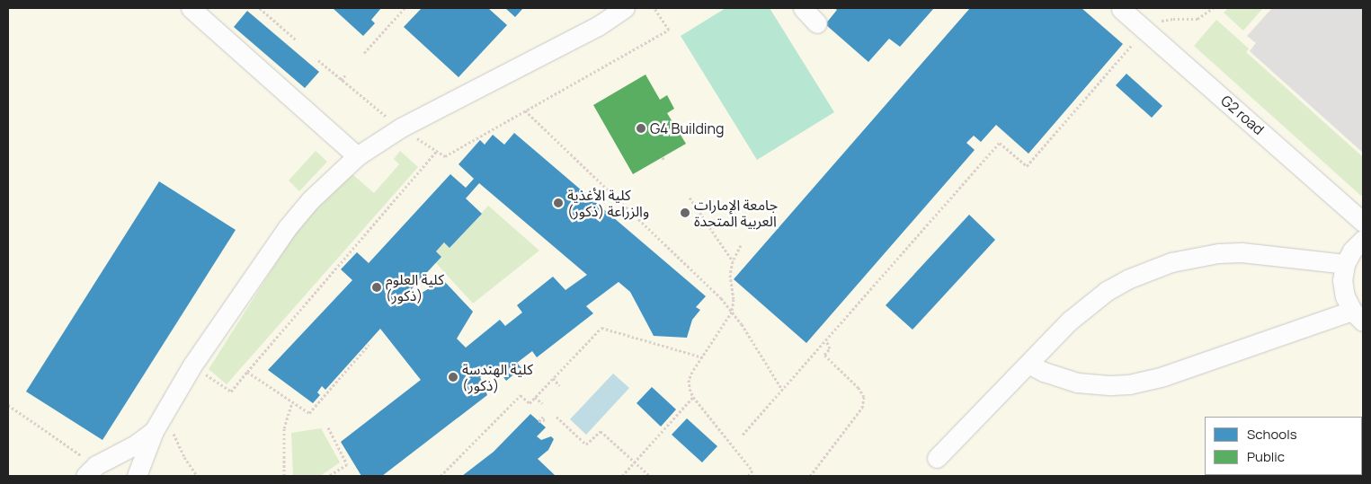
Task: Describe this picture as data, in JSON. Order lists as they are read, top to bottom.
{
  "streets": {
    "street": ["G2 road"]
  },
  "places": [
    "G4 Building",
    "كلية الأغذية والزراعة (ذكور)",
    "جامعة الإمارات العربية المتحدة",
    "كلية العلوم (ذكور)",
    "كلية الهندسة (ذكور)"
  ],
  "legend": ["Schools", "Public"]
}
